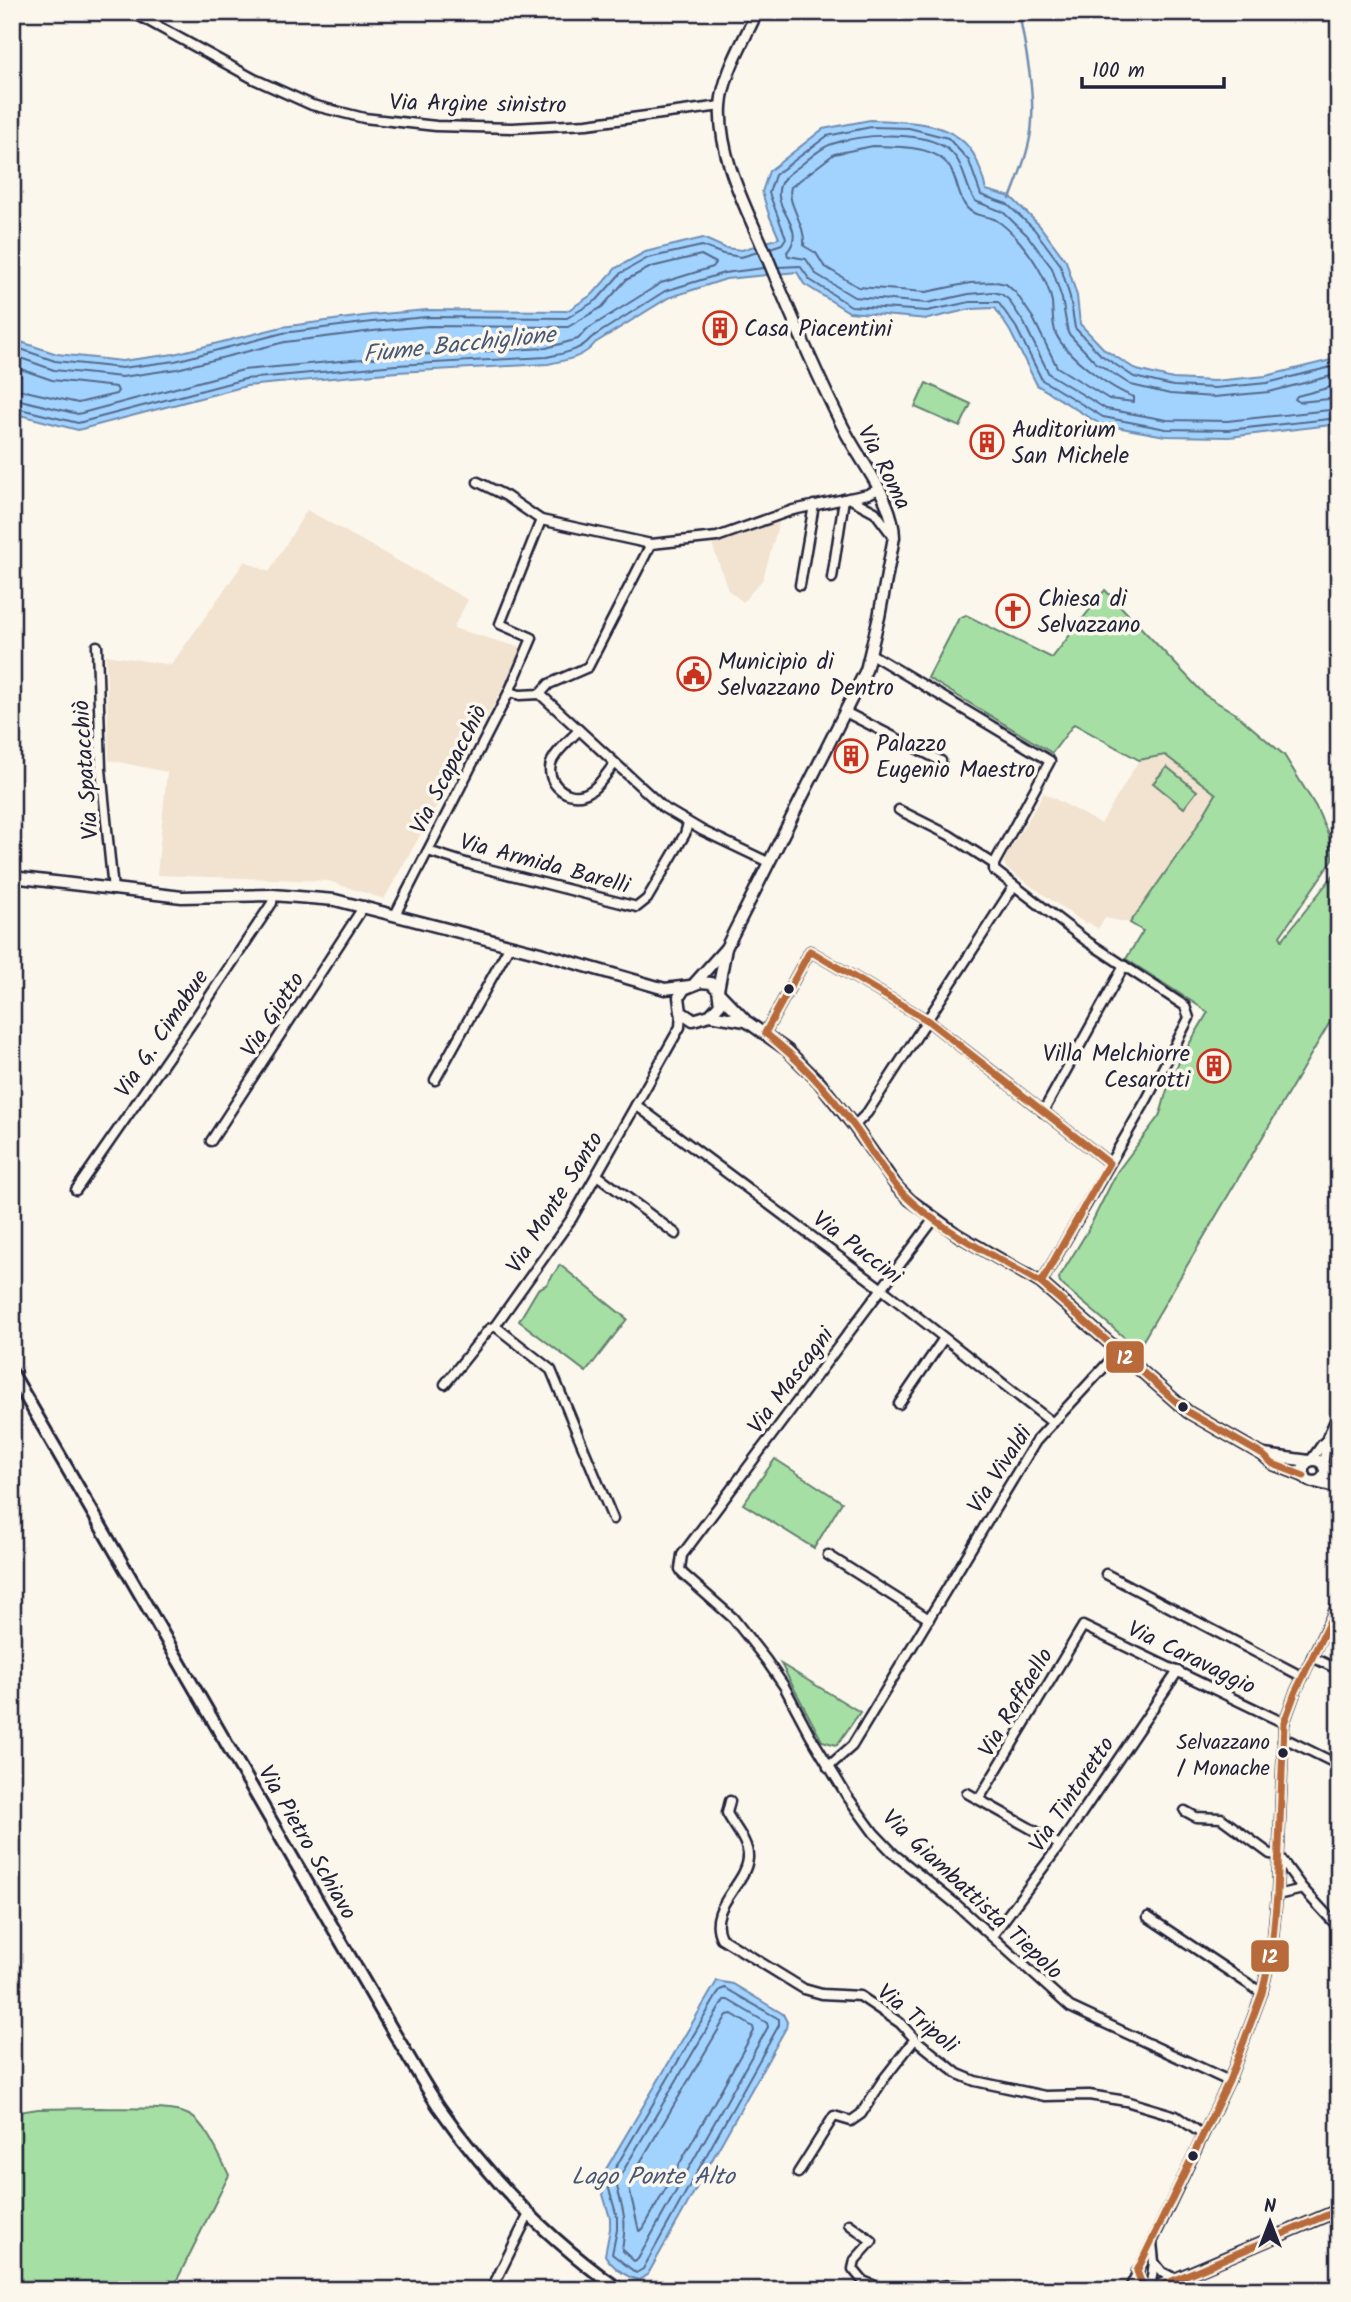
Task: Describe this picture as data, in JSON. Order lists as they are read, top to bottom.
{
  "streets": {
    "main road": ["Via Pietro Schiavo"],
    "street": [
      "Via Argine sinistro",
      "Via Roma",
      "Via Scapacchiò",
      "Via Spatacchiò",
      "Via Armida Barelli",
      "Via Giotto",
      "Via G. Cimabue",
      "Via Monte Santo",
      "Via Puccini",
      "Via Mascagni",
      "Via Vivaldi",
      "Via Caravaggio",
      "Via Raffaello",
      "Via Tintoretto",
      "Via Giambattista Tiepolo",
      "Via Tripoli"
    ]
  },
  "crossings": [
    ["Via Argine sinistro", "Via Roma"],
    ["Via Roma", "Via Monte Santo"],
    ["Via Scapacchiò", "Via Armida Barelli"],
    ["Via Monte Santo", "Via Puccini"],
    ["Via Puccini", "Via Mascagni"],
    ["Via Puccini", "Via Vivaldi"],
    ["Via Mascagni", "Via Giambattista Tiepolo"],
    ["Via Vivaldi", "Via Giambattista Tiepolo"],
    ["Via Caravaggio", "Via Raffaello"],
    ["Via Caravaggio", "Via Tintoretto"],
    ["Via Tintoretto", "Via Giambattista Tiepolo"]
  ],
  "water": ["Fiume Bacchiglione", "Lago Ponte Alto"],
  "places": {
    "building": [
      "Casa Piacentini",
      "Auditorium San Michele",
      "Palazzo Eugenio Maestro",
      "Villa Melchiorre Cesarotti"
    ],
    "church": ["Chiesa di Selvazzano"],
    "public building": ["Municipio di Selvazzano Dentro"],
    "other": ["Selvazzano / Monache"]
  },
  "lines": ["transit line 12"],
  "scale_bar": "100 m",
  "north": "top"
}
